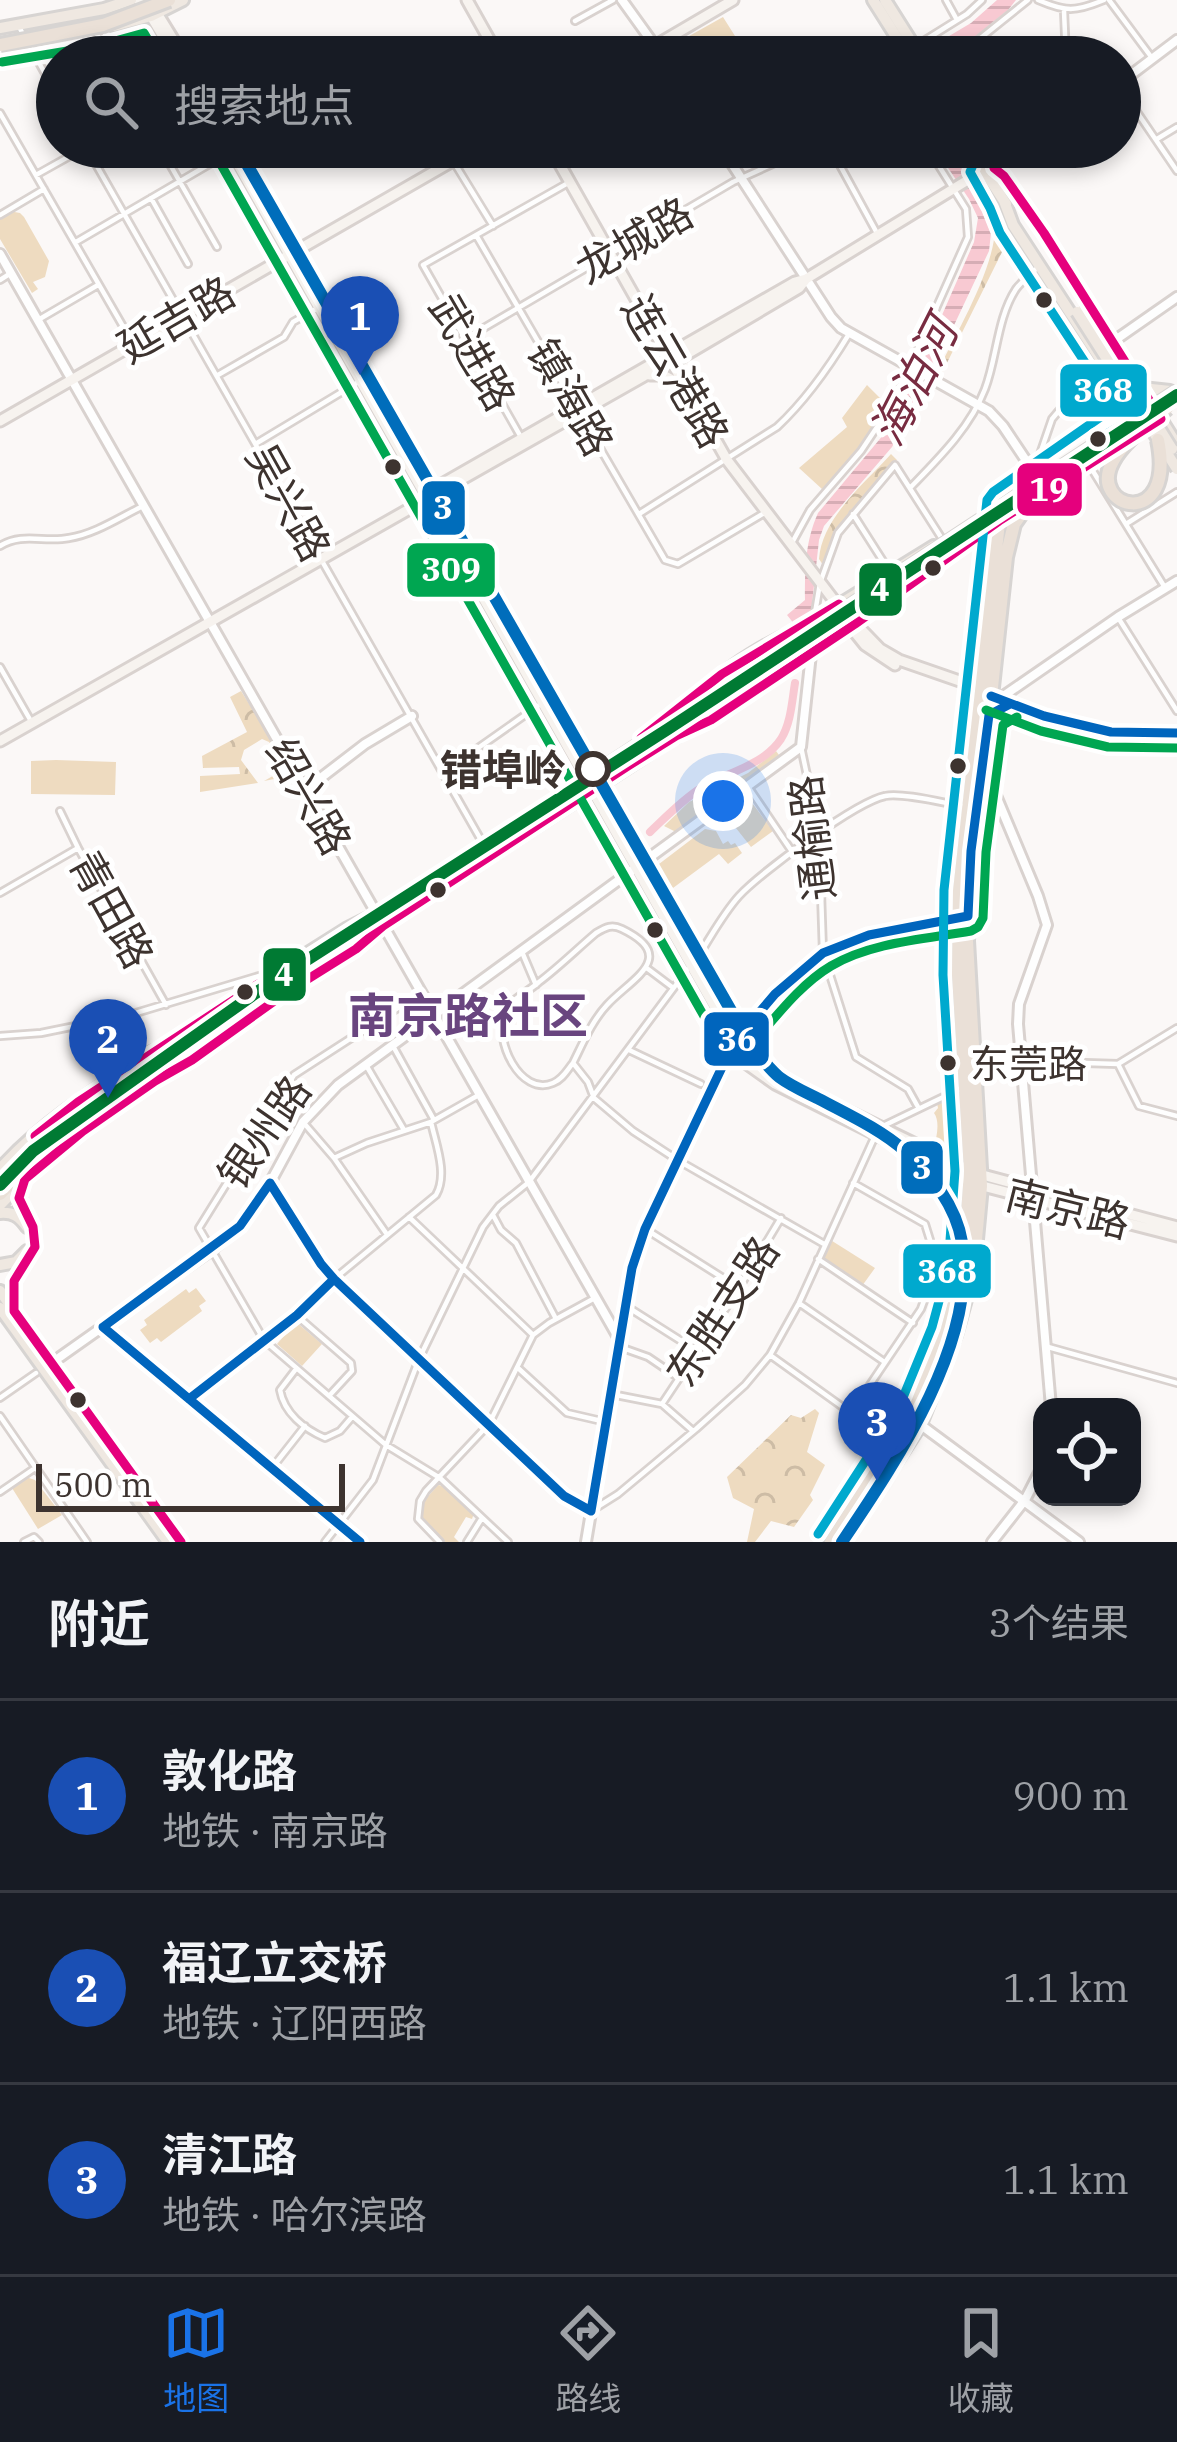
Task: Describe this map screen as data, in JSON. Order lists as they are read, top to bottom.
{
  "streets": {
    "main road": ["延吉路", "连云港路", "南京路"],
    "street": [
      "龙城路",
      "武进路",
      "镇海路",
      "吴兴路",
      "绍兴路",
      "通榆路",
      "青田路",
      "银州路",
      "东胜支路"
    ]
  },
  "crossings": [
    ["龙城路", "武进路"],
    ["龙城路", "连云港路"],
    ["龙城路", "镇海路"],
    ["延吉路", "吴兴路"],
    ["延吉路", "绍兴路"],
    ["延吉路", "南京路"],
    ["武进路", "镇海路"],
    ["连云港路", "镇海路"],
    ["绍兴路", "银州路"]
  ],
  "districts": ["南京路社区"],
  "water": ["海泊河"],
  "places": ["错埠岭", "东莞路"],
  "lines": [
    "transit line 309",
    "transit line 3",
    "transit line 19",
    "transit line 368",
    "transit line 4",
    "transit line 36"
  ],
  "scale_bar": "500 m",
  "page": {
    "search": "搜索地点",
    "pins": ["1", "2", "3"],
    "scale": "500 m",
    "heading": ["附近", "3个结果"],
    "list": [
      {
        "mark": "1",
        "name": "敦化路",
        "note": "地铁 · 南京路",
        "value": "900 m"
      },
      {
        "mark": "2",
        "name": "福辽立交桥",
        "note": "地铁 · 辽阳西路",
        "value": "1.1 km"
      },
      {
        "mark": "3",
        "name": "清江路",
        "note": "地铁 · 哈尔滨路",
        "value": "1.1 km"
      }
    ],
    "nav": ["地图", "路线", "收藏"]
  }
}
